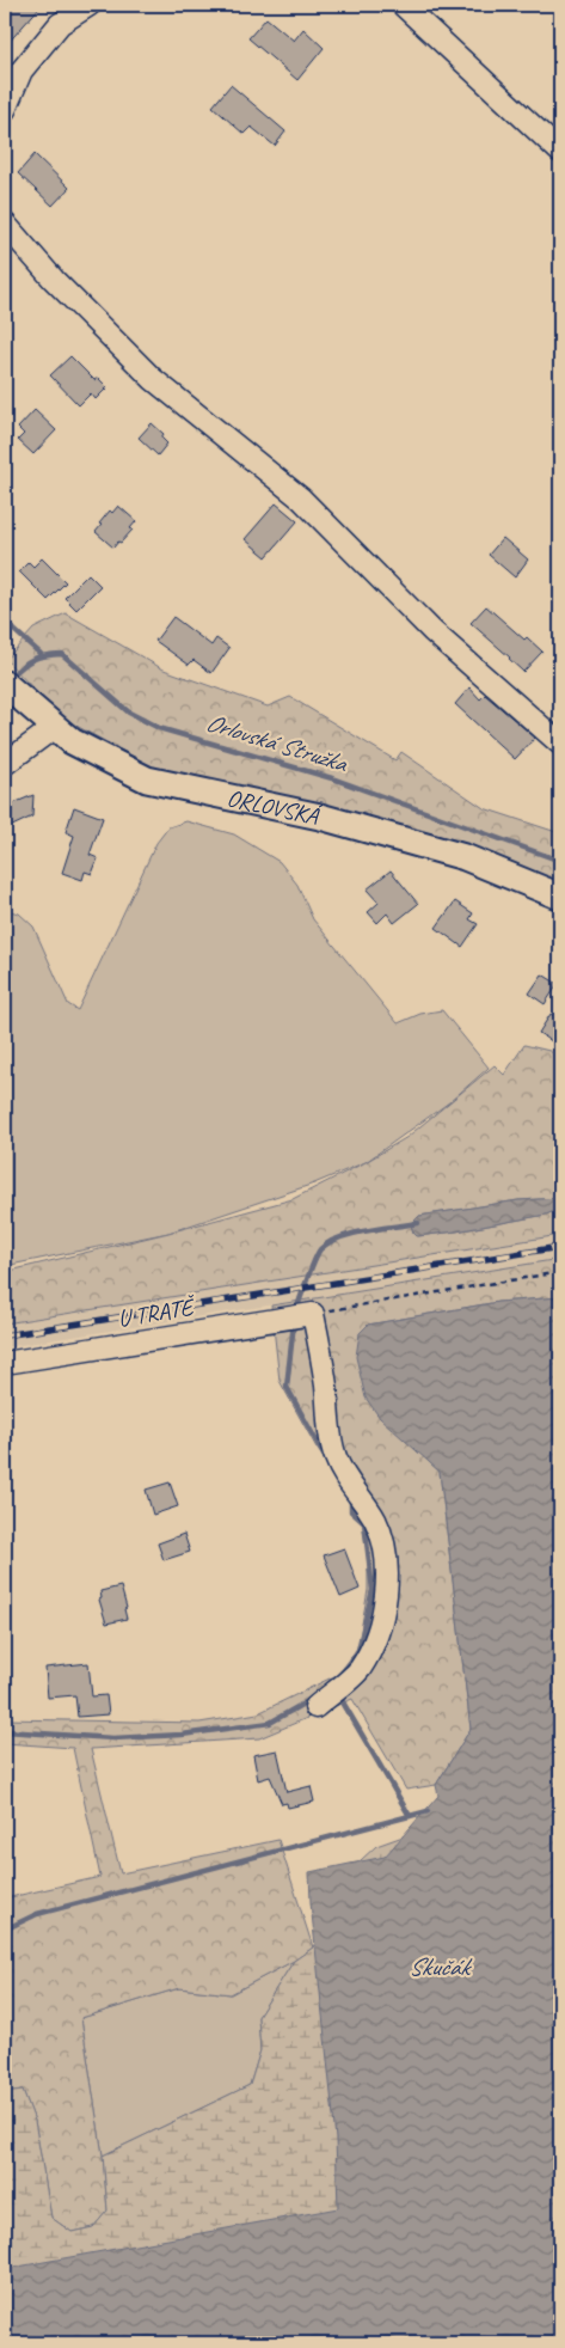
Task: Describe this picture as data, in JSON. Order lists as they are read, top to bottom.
{
  "streets": {
    "main road": ["ORLOVSKÁ"],
    "street": ["U TRATĚ"]
  },
  "water": ["Orlovská Stružka", "Skučák"]
}
